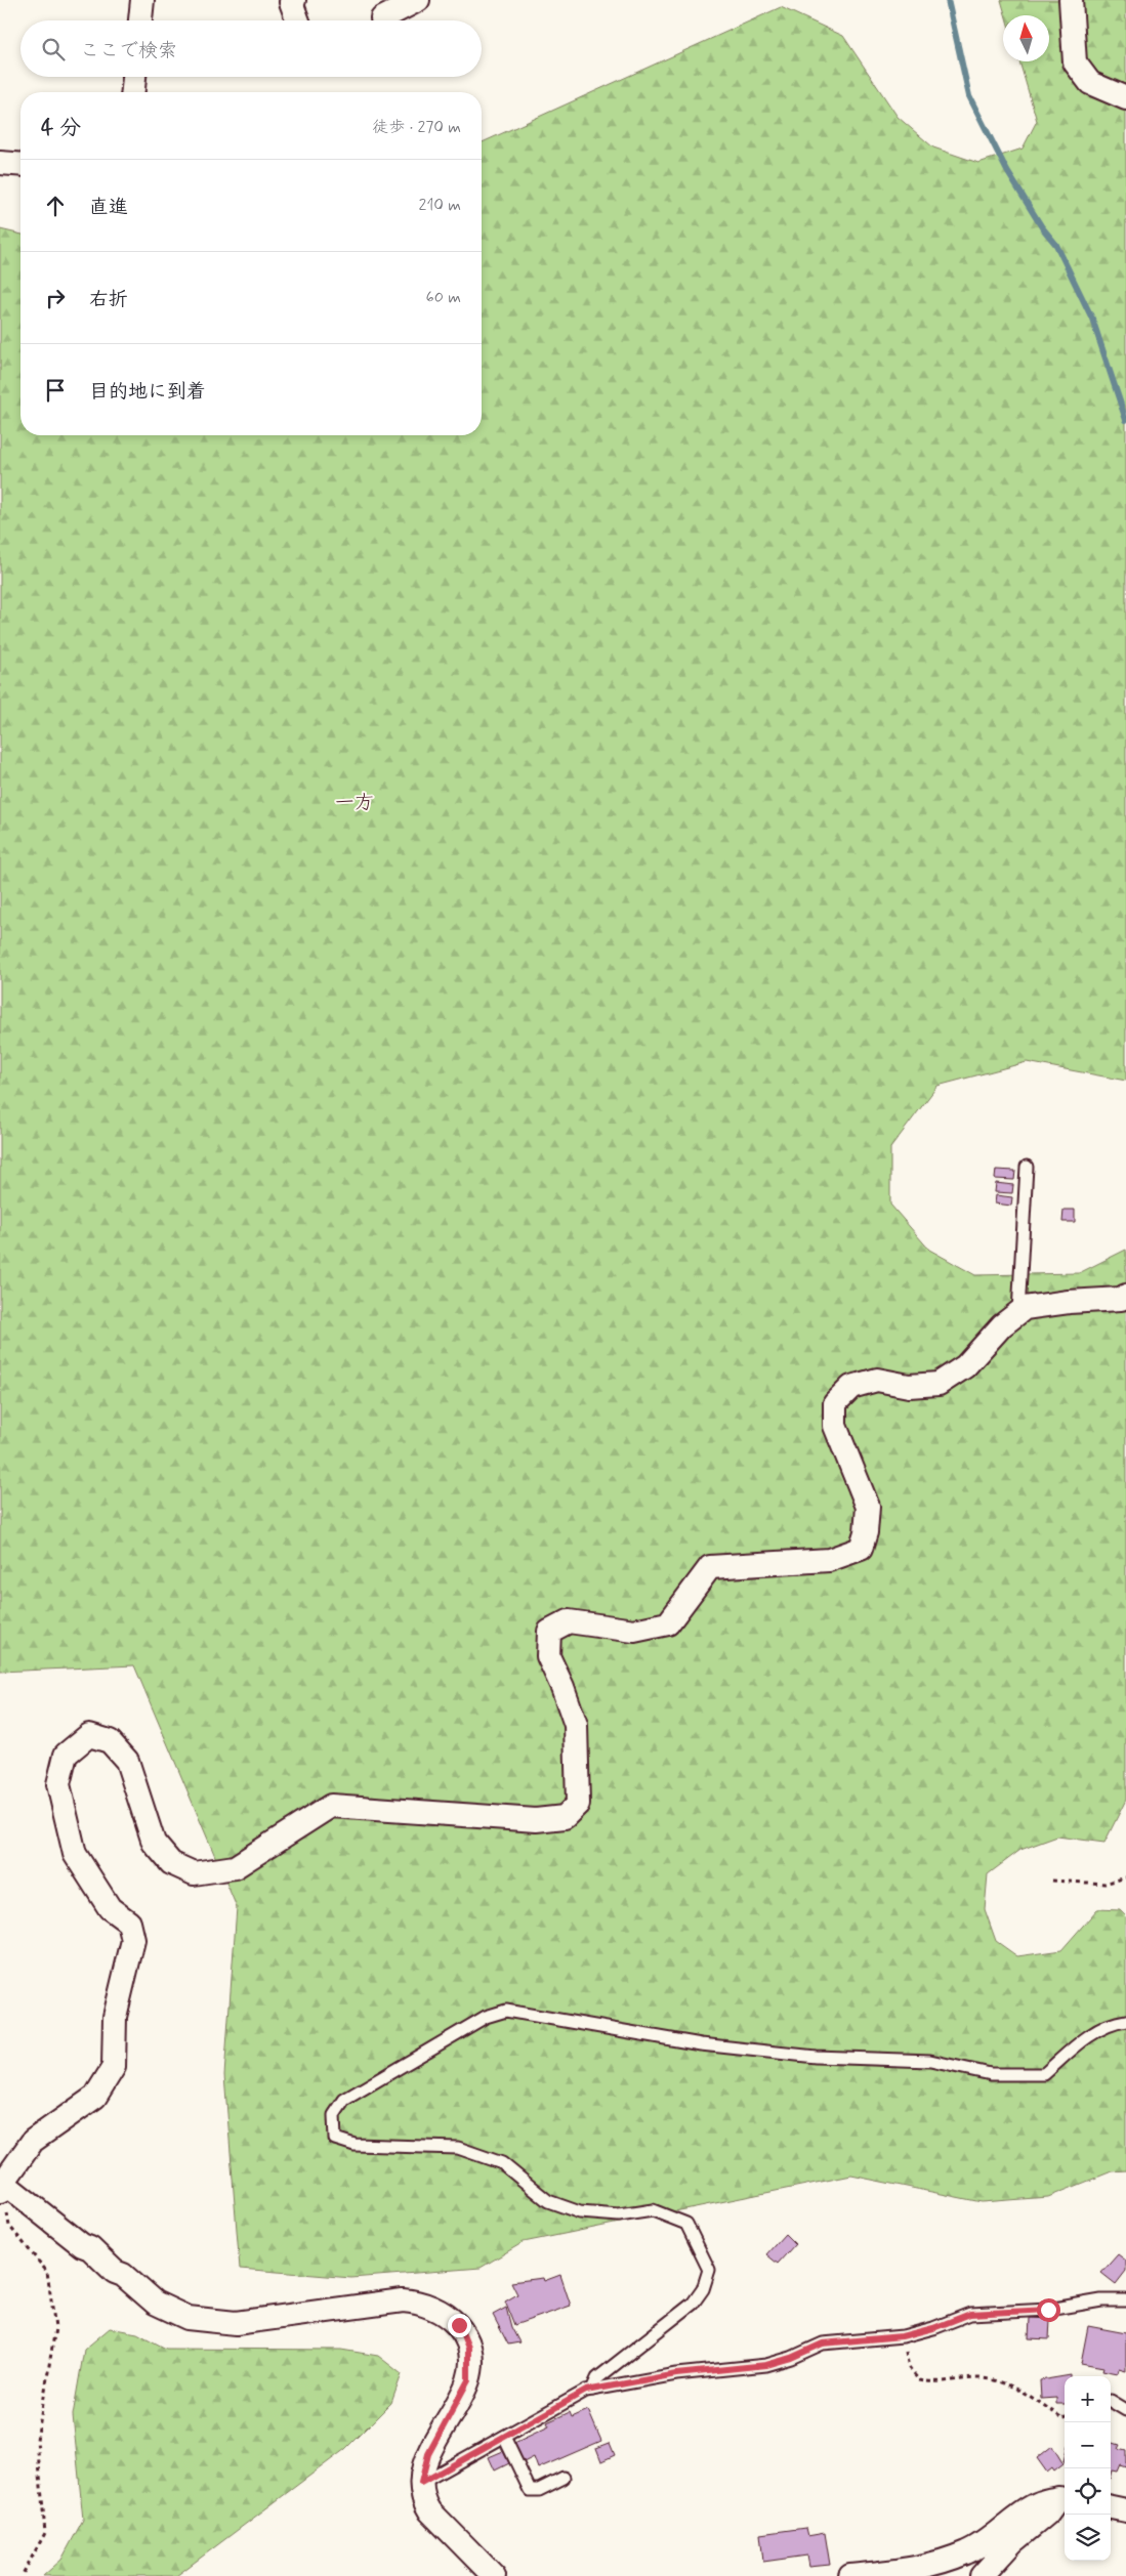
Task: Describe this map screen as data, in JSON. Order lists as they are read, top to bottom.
{
  "districts": ["一方"],
  "north": "top",
  "page": {
    "search": "ここで検索",
    "heading": ["4 分", "徒歩 · 270 m"],
    "list": [
      ["直進", "210 m"],
      ["右折", "60 m"],
      "目的地に到着"
    ],
    "map_buttons": ["+", "−"]
  }
}
